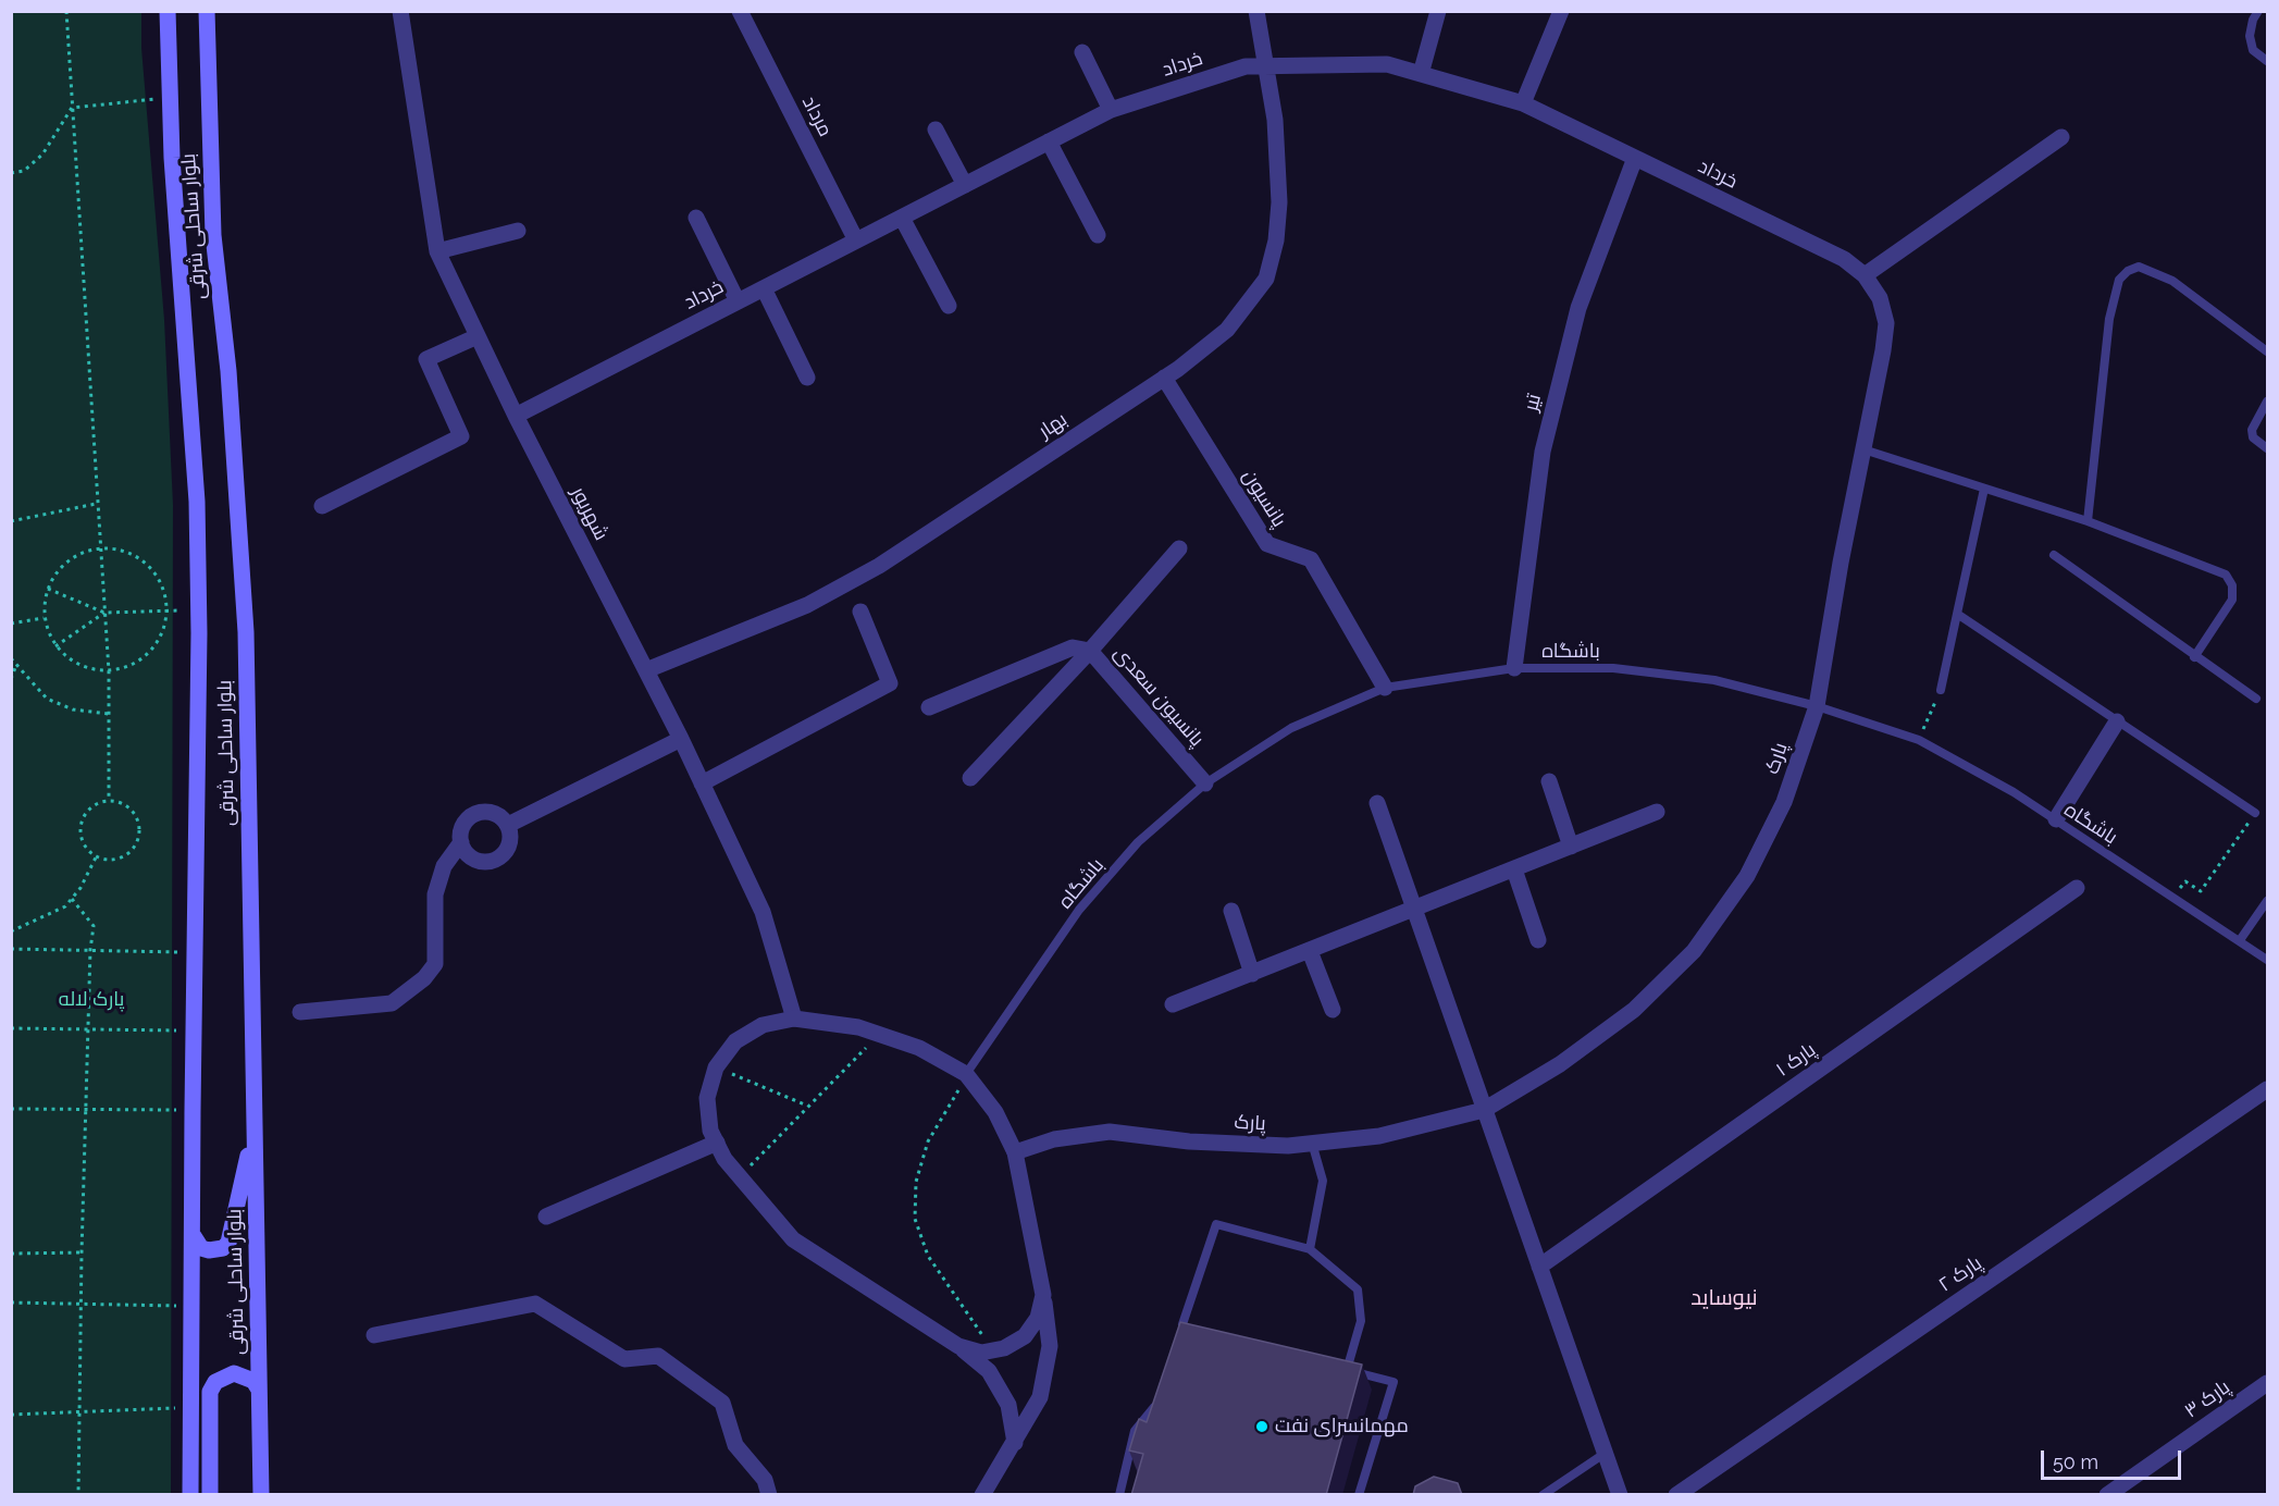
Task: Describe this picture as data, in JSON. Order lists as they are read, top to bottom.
{
  "streets": {
    "main road": ["بلوار ساحلی شرقی"],
    "street": [
      "خرداد",
      "مرداد",
      "تیر",
      "بهار",
      "پانسیون",
      "شهریور",
      "پانسیون سعدی",
      "پارک",
      "پارک ۱",
      "پارک ۲",
      "پارک ۳"
    ],
    "lane": ["باشگاه"]
  },
  "crossings": [
    ["خرداد", "مرداد"],
    ["خرداد", "تیر"],
    ["خرداد", "بهار"],
    ["خرداد", "شهریور"],
    ["خرداد", "پارک"],
    ["تیر", "باشگاه"],
    ["بهار", "پانسیون"],
    ["بهار", "شهریور"],
    ["پانسیون", "باشگاه"],
    ["باشگاه", "پانسیون سعدی"],
    ["باشگاه", "پارک"]
  ],
  "districts": ["نیوساید"],
  "parks": ["پارک لاله"],
  "places": ["مهمانسرای نفت"],
  "scale_bar": "50 m"
}
